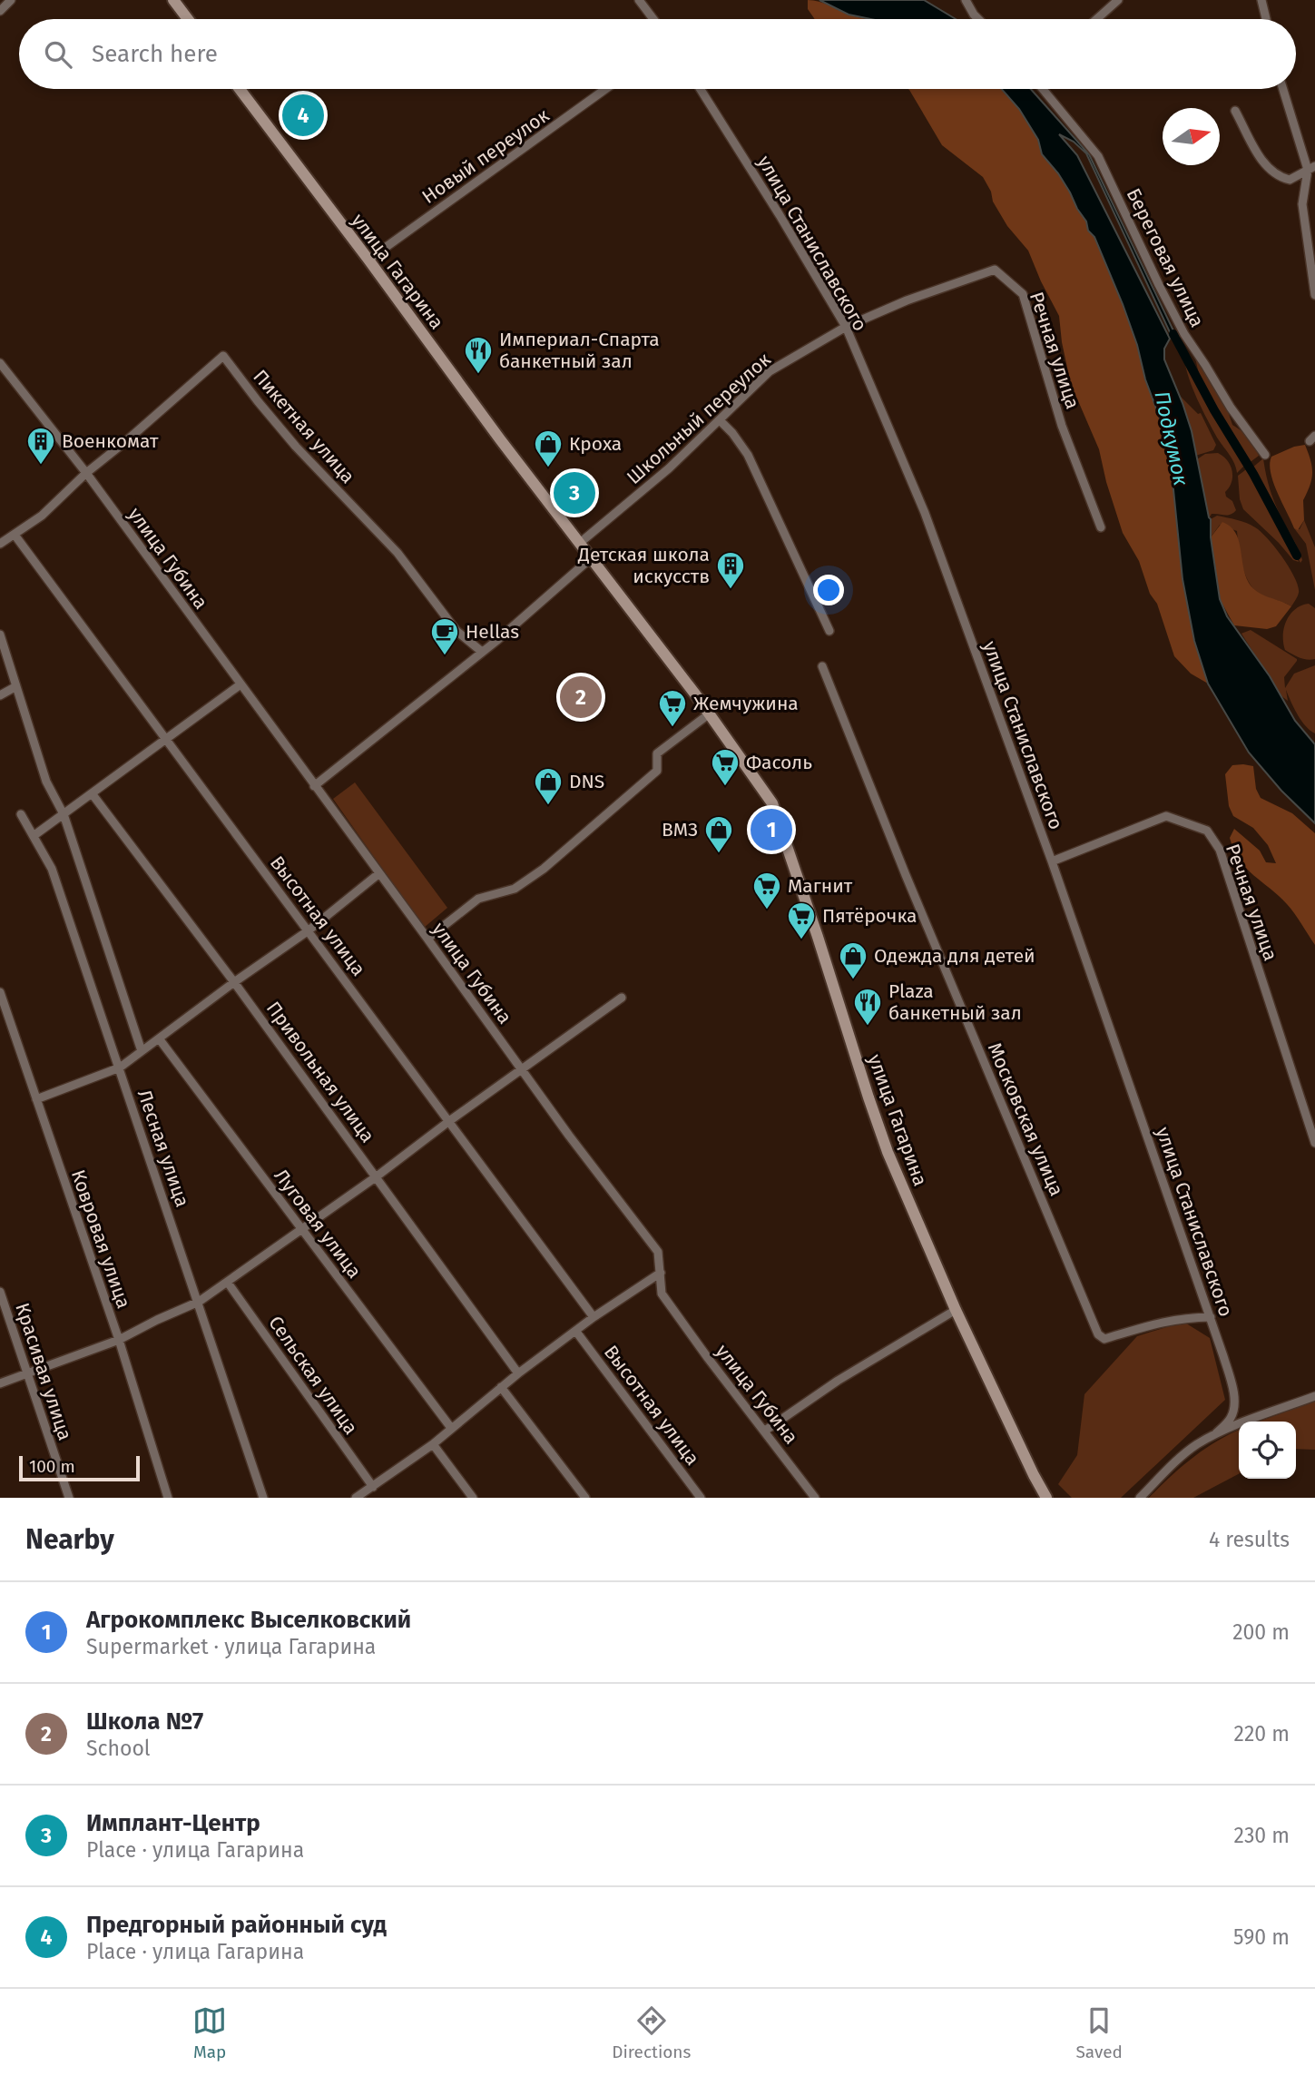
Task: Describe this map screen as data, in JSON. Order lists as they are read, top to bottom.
{
  "streets": {
    "street": [
      "Новый переулок",
      "улица Станиславского",
      "Береговая улица",
      "улица Гагарина",
      "Речная улица",
      "Школьный переулок",
      "Пикетная улица",
      "улица Губина",
      "Высотная улица",
      "Привольная улица",
      "Московская улица",
      "Лесная улица",
      "Луговая улица",
      "Ковровая улица",
      "Красивая улица",
      "Сельская улица"
    ]
  },
  "crossings": [
    ["Новый переулок", "улица Гагарина"],
    ["улица Станиславского", "Речная улица"],
    ["улица Станиславского", "Школьный переулок"],
    ["улица Станиславского", "Московская улица"],
    ["улица Гагарина", "Школьный переулок"],
    ["Речная улица", "Школьный переулок"],
    ["Пикетная улица", "улица Губина"]
  ],
  "water": ["Подкумок"],
  "places": {
    "restaurant": ["Империал-Спарта банкетный зал", "Plaza банкетный зал"],
    "building": ["Военкомат", "Детская школа искусств"],
    "shop": [
      "Кроха",
      "DNS",
      "ВМЗ",
      "Одежда для детей"
    ],
    "cafe": ["Hellas"],
    "supermarket": [
      "Жемчужина",
      "Фасоль",
      "Магнит",
      "Пятёрочка"
    ]
  },
  "scale_bar": "100 m",
  "north": "right",
  "page": {
    "search": "Search here",
    "pins": [
      "4",
      "3",
      "2",
      "1"
    ],
    "scale": "100 m",
    "heading": ["Nearby", "4 results"],
    "list": [
      {
        "mark": "1",
        "name": "Агрокомплекс Выселковский",
        "note": "Supermarket · улица Гагарина",
        "value": "200 m"
      },
      {
        "mark": "2",
        "name": "Школа №7",
        "note": "School",
        "value": "220 m"
      },
      {
        "mark": "3",
        "name": "Имплант-Центр",
        "note": "Place · улица Гагарина",
        "value": "230 m"
      },
      {
        "mark": "4",
        "name": "Предгорный районный суд",
        "note": "Place · улица Гагарина",
        "value": "590 m"
      }
    ],
    "nav": ["Map", "Directions", "Saved"]
  }
}
